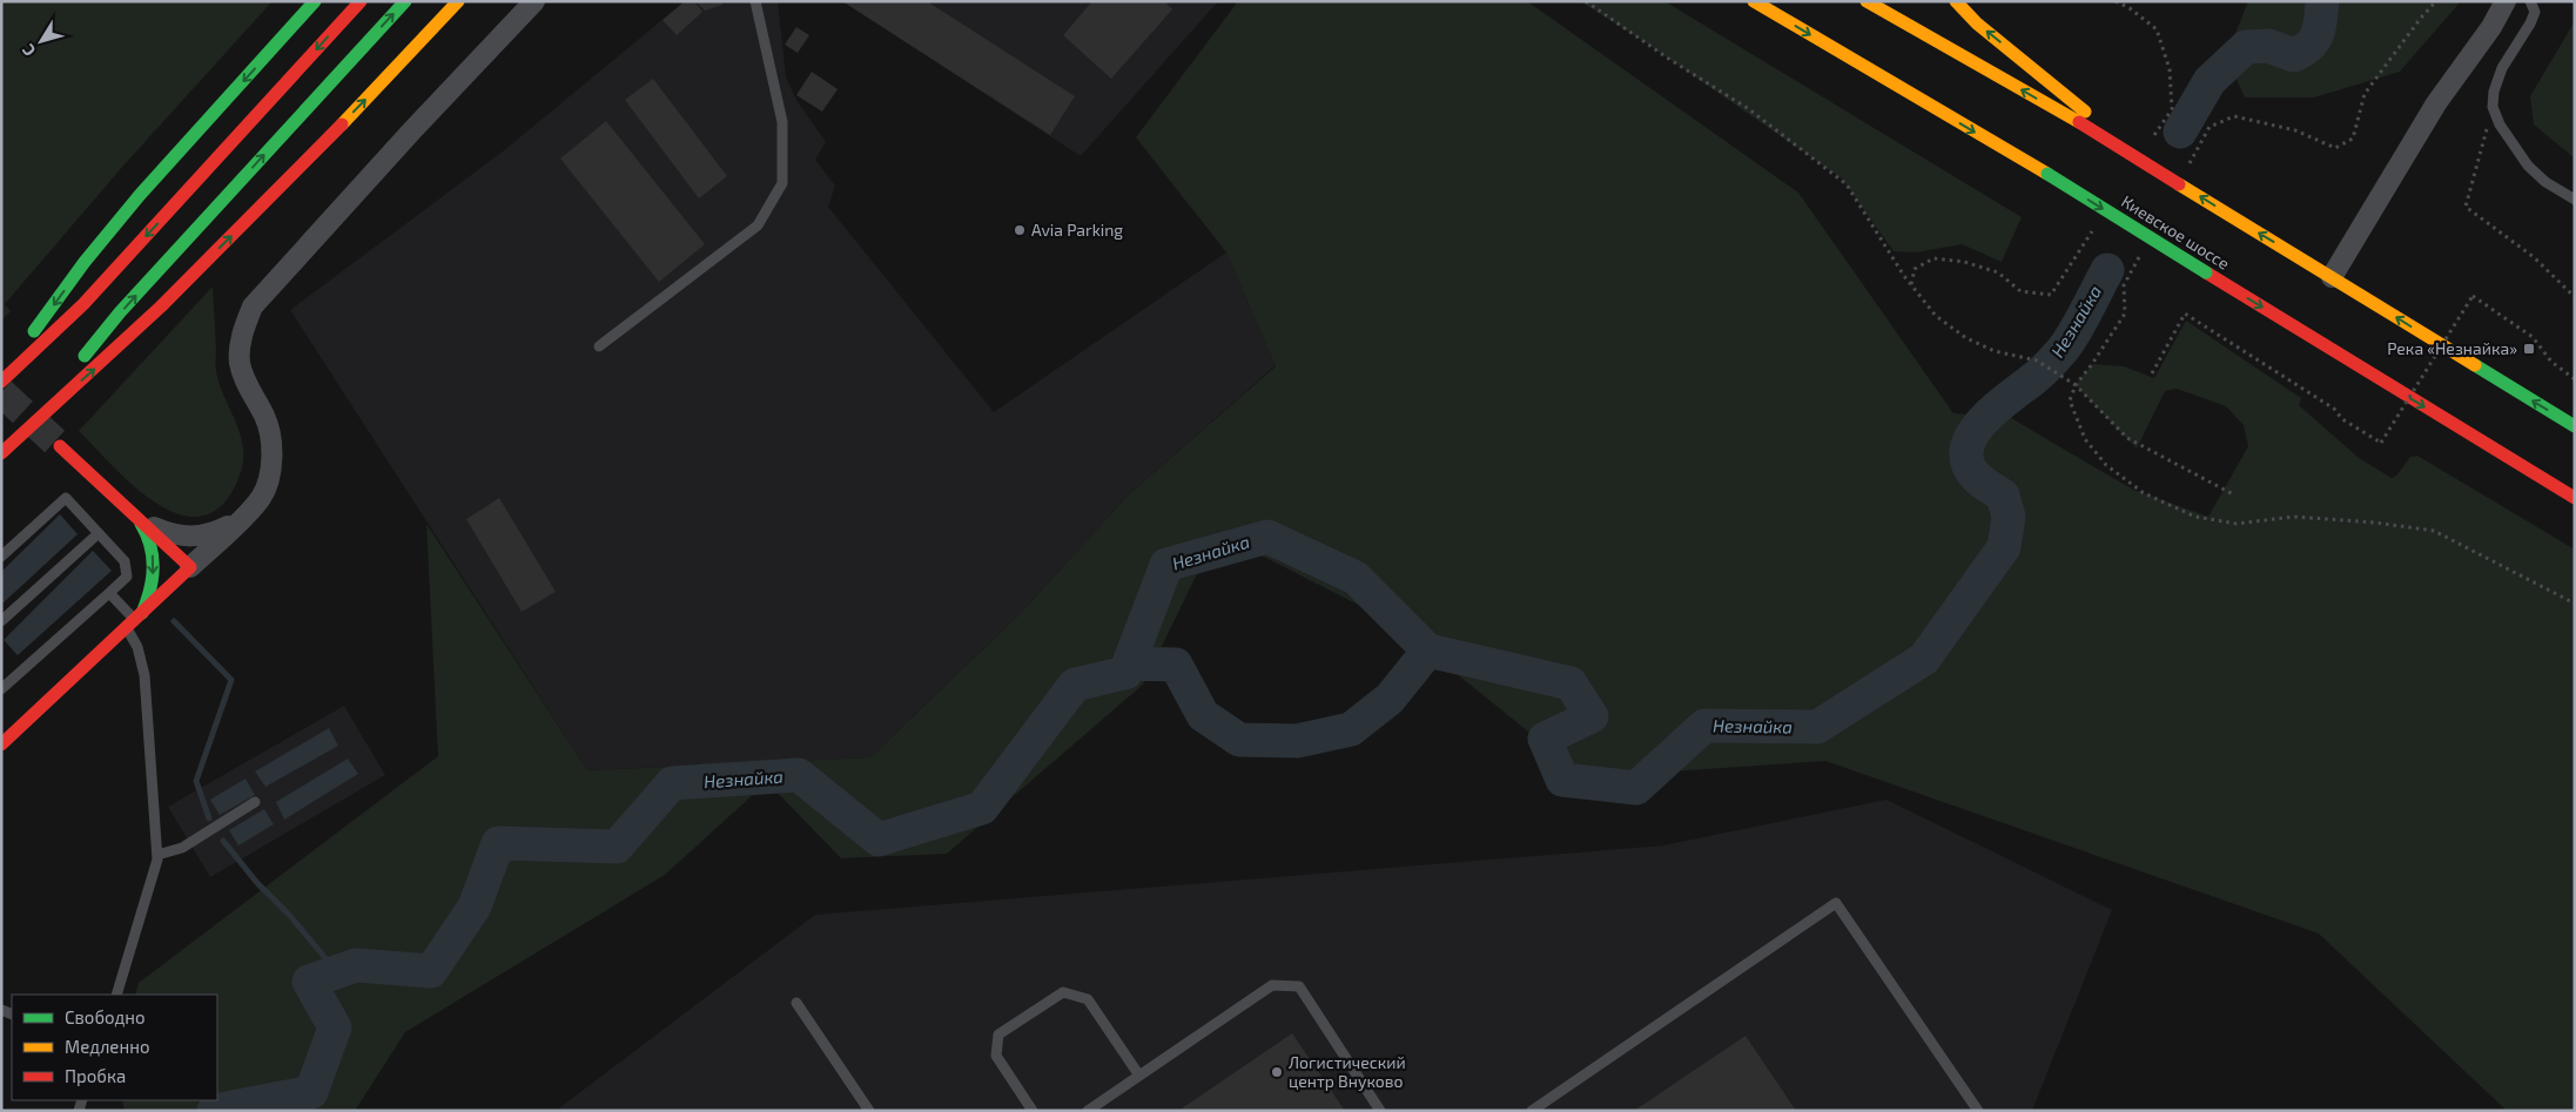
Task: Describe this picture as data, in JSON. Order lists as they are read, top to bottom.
{
  "streets": {
    "main road": ["Киевское шоссе"]
  },
  "water": ["Незнайка"],
  "places": {
    "other": ["Avia Parking", "Логистический центр Внуково"],
    "transit": ["Река «Незнайка»"]
  },
  "legend": ["Свободно", "Медленно", "Пробка"],
  "north": "bottom left"
}
